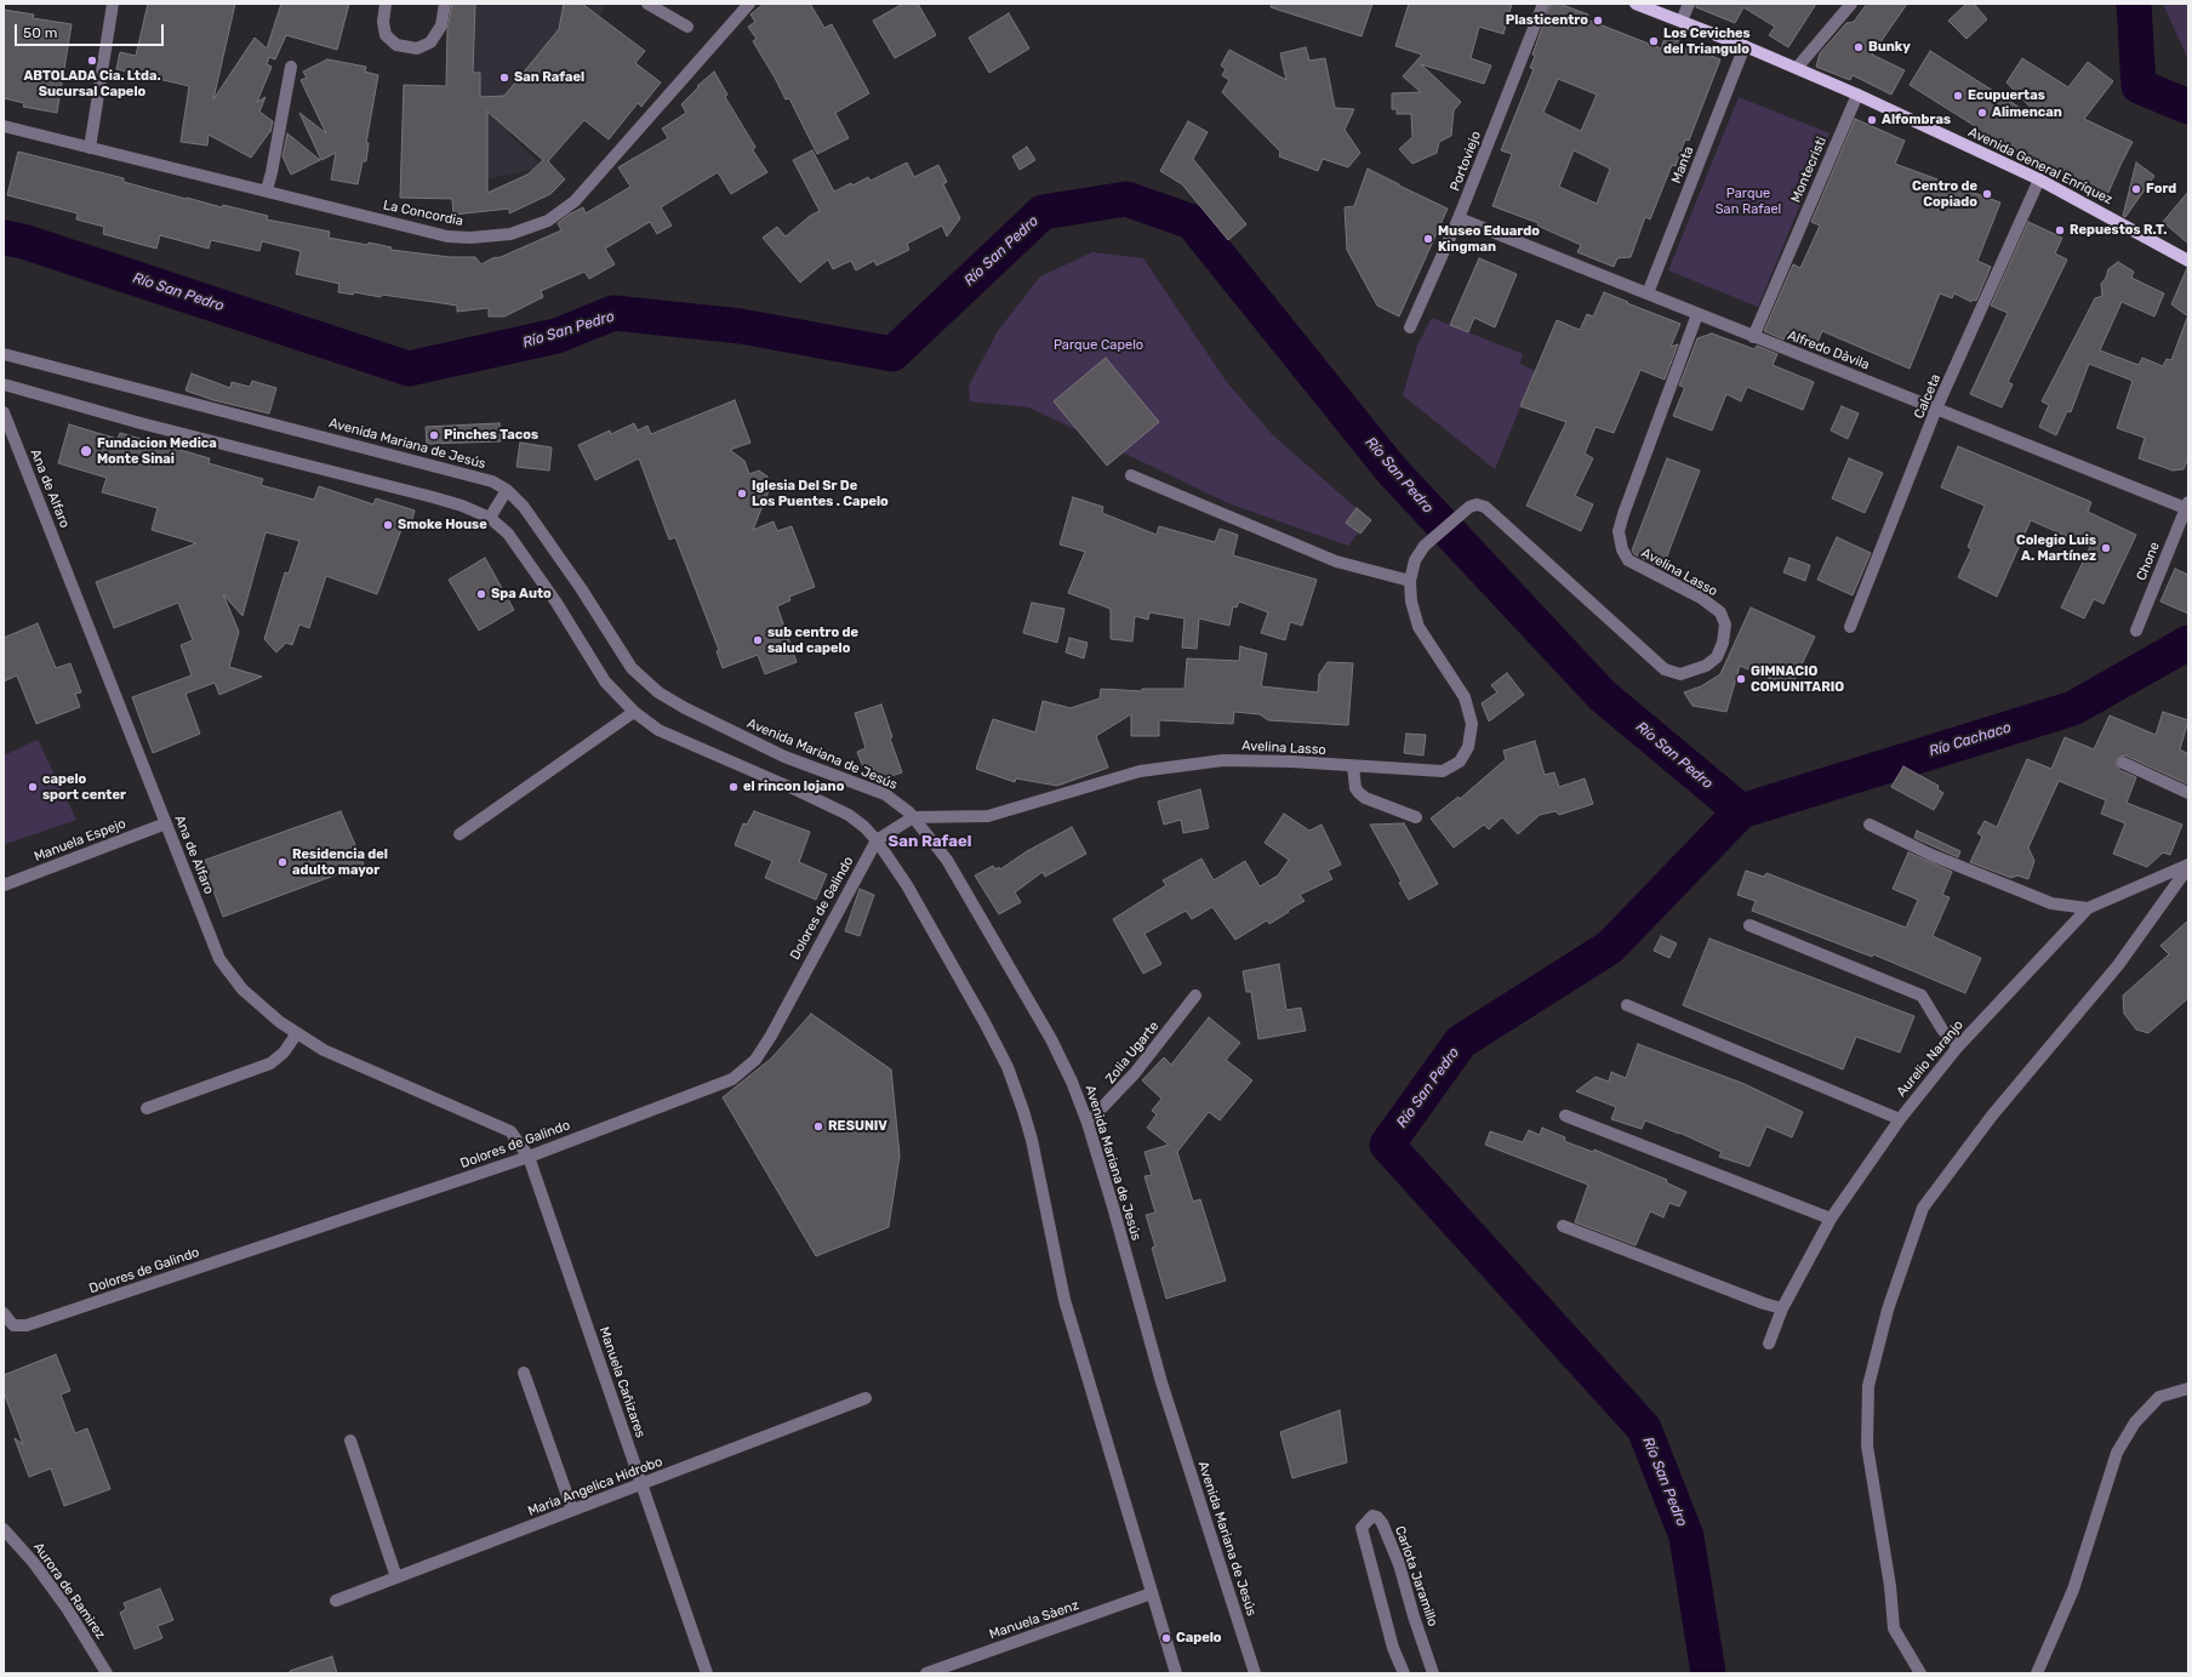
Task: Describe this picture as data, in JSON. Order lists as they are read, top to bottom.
{
  "streets": {
    "main road": ["Avenida General Enríquez"],
    "street": [
      "Portoviejo",
      "Manta",
      "Montecristi",
      "La Concordia",
      "Alfredo Dàvila",
      "Calceta",
      "Avenida Mariana de Jesús",
      "Ana de Alfaro",
      "Chone",
      "Avelina Lasso",
      "Manuela Espejo",
      "Dolores de Galindo",
      "ZoIia Ugarte",
      "Aurelio Naranjo",
      "Manuela Cañizares",
      "Maria Angelica Hidrobo",
      "Carlota Jaramillo",
      "Aurora de Ramirez",
      "Manuela Sàenz"
    ]
  },
  "crossings": [
    ["Portoviejo", "Alfredo Dàvila"],
    ["Manta", "Avenida General Enríquez"],
    ["Manta", "Alfredo Dàvila"],
    ["Avenida General Enríquez", "Montecristi"],
    ["Avenida General Enríquez", "Calceta"],
    ["Montecristi", "Alfredo Dàvila"],
    ["Alfredo Dàvila", "Calceta"],
    ["Alfredo Dàvila", "Chone"],
    ["Alfredo Dàvila", "Avelina Lasso"],
    ["Avenida Mariana de Jesús", "Avelina Lasso"],
    ["Avenida Mariana de Jesús", "ZoIia Ugarte"],
    ["Ana de Alfaro", "Manuela Espejo"],
    ["Ana de Alfaro", "Dolores de Galindo"],
    ["Ana de Alfaro", "Manuela Cañizares"],
    ["Dolores de Galindo", "Manuela Cañizares"],
    ["Manuela Cañizares", "Maria Angelica Hidrobo"]
  ],
  "districts": ["San Rafael"],
  "water": ["Río San Pedro", "Río Cachaco"],
  "parks": ["Parque San Rafael", "Parque Capelo"],
  "places": [
    "Plasticentro",
    "Los Ceviches del Triangulo",
    "Bunky",
    "ABTOLADA Cia. Ltda. Sucursal Capelo",
    "San Rafael",
    "Ecupuertas",
    "Alimencan",
    "Alfombras",
    "Ford",
    "Centro de Copiado",
    "Repuestos R.T.",
    "Museo Eduardo Kingman",
    "Pinches Tacos",
    "Fundacion Medica Monte Sinai",
    "Iglesia Del Sr De Los Puentes . Capelo",
    "Smoke House",
    "Colegio Luis A. Martínez",
    "Spa Auto",
    "sub centro de salud capelo",
    "GIMNACIO COMUNITARIO",
    "capelo sport center",
    "el rincon lojano",
    "Residencia del adulto mayor",
    "RESUNIV",
    "Capelo"
  ],
  "scale_bar": "50 m"
}
